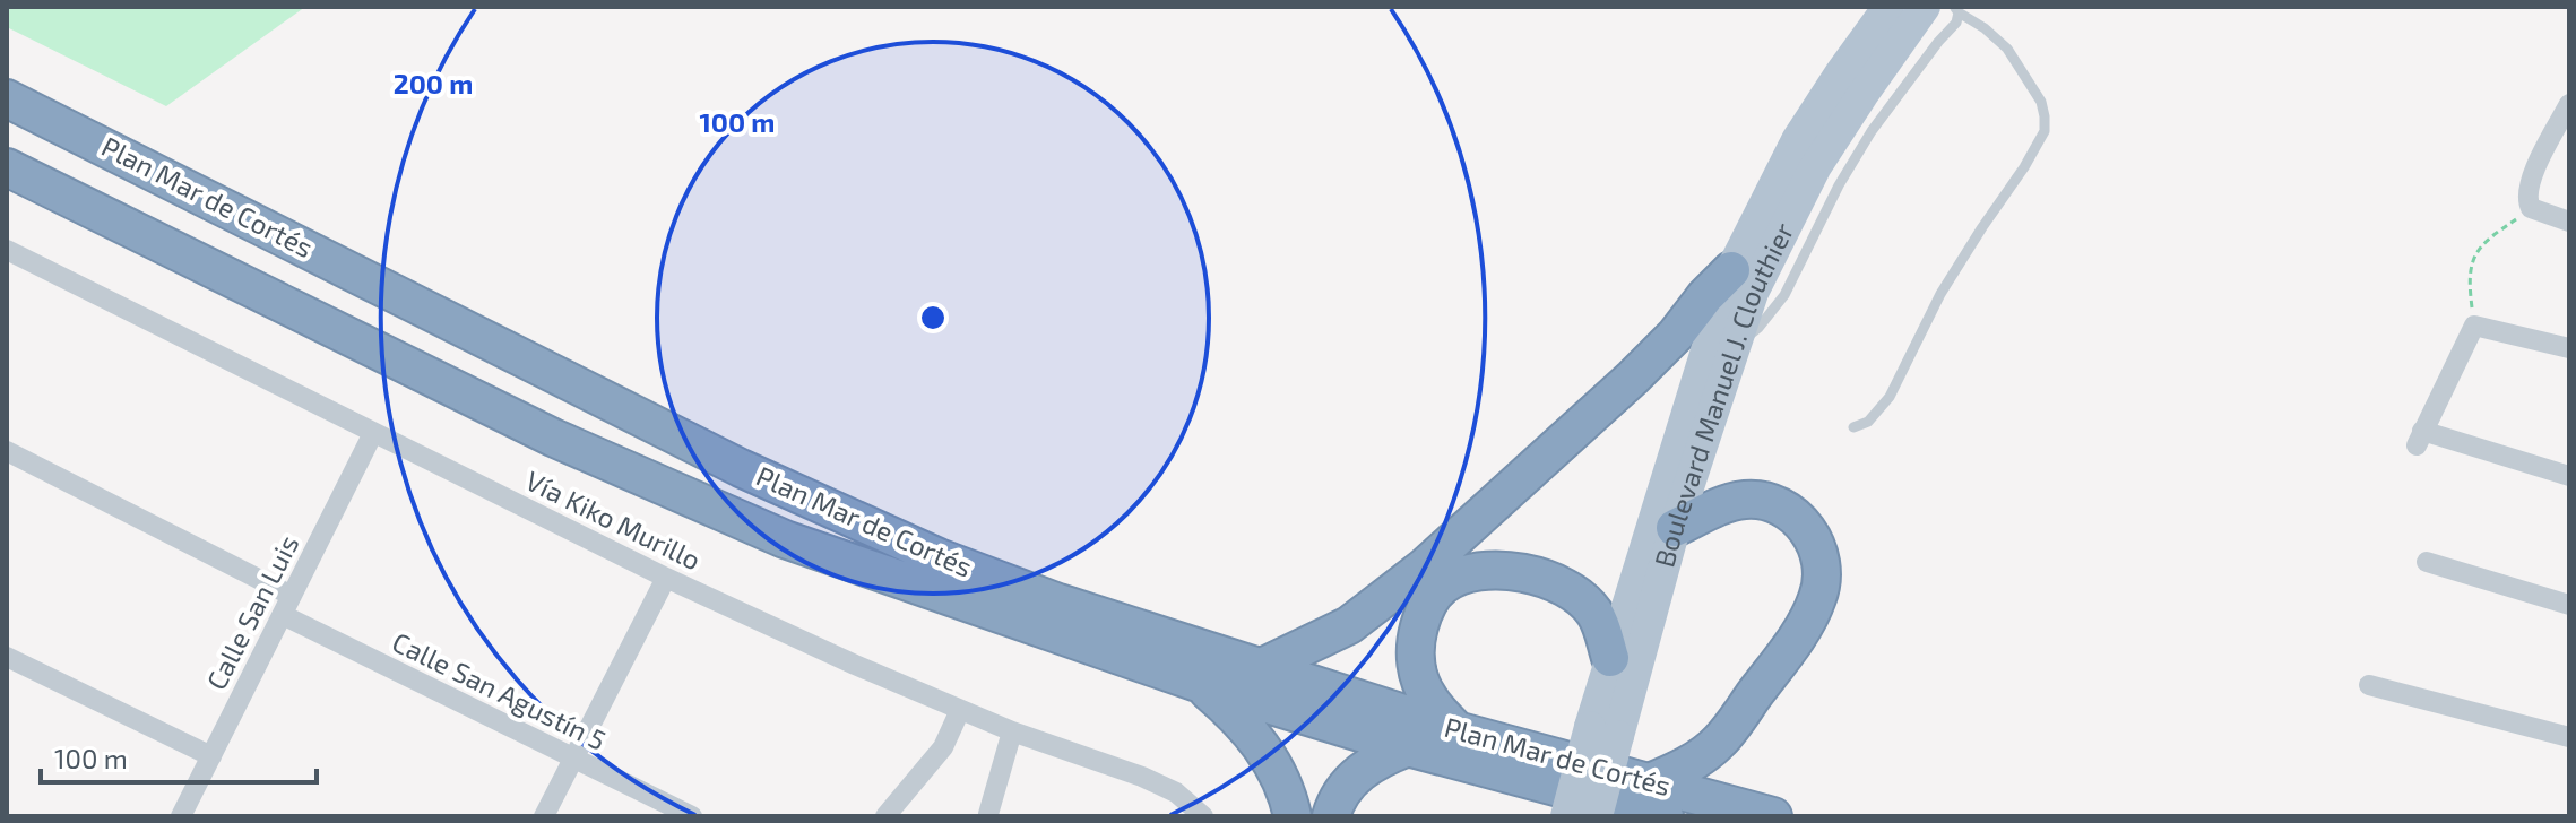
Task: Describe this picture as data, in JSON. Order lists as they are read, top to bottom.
{
  "streets": {
    "highway": ["Plan Mar de Cortés"],
    "main road": ["Boulevard Manuel J. Clouthier"],
    "street": ["Vía Kiko Murillo", "Calle San Luis", "Calle San Agustín 5"]
  },
  "crossings": [
    ["Vía Kiko Murillo", "Calle San Luis"],
    ["Calle San Luis", "Calle San Agustín 5"]
  ],
  "scale_bar": "100 m",
  "rings": ["200 m", "100 m"]
}
